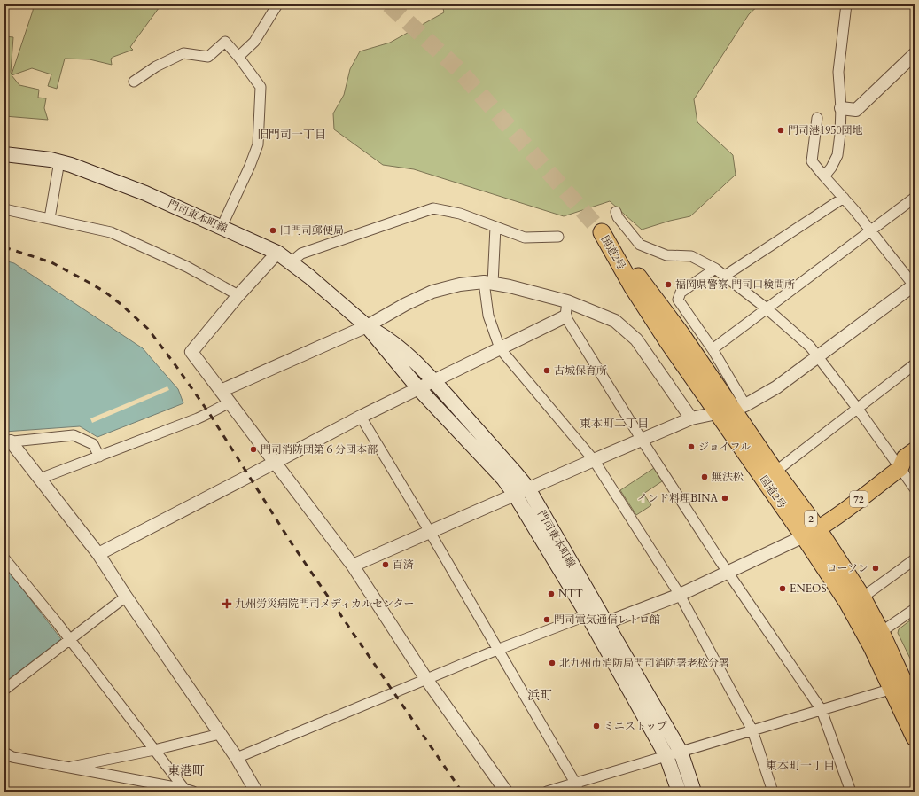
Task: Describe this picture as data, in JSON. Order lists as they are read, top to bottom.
{
  "streets": {
    "highway": ["国道2号", "2"],
    "main road": ["門司東本町線", "72"]
  },
  "crossings": [
    ["国道2号", "72"]
  ],
  "districts": [
    "旧門司一丁目",
    "東本町二丁目",
    "浜町",
    "東本町一丁目",
    "東港町"
  ],
  "places": {
    "other": [
      "門司港1950団地",
      "旧門司郵便局",
      "福岡県警察 門司口検問所",
      "古城保育所",
      "ジョイフル",
      "門司消防団第６分団本部",
      "無法松",
      "インド料理BINA",
      "百済",
      "ローソン",
      "ENEOS",
      "NTT",
      "門司電気通信レトロ館",
      "北九州市消防局門司消防署老松分署",
      "ミニストップ"
    ],
    "health": ["九州労災病院門司メディカルセンター"]
  }
}
